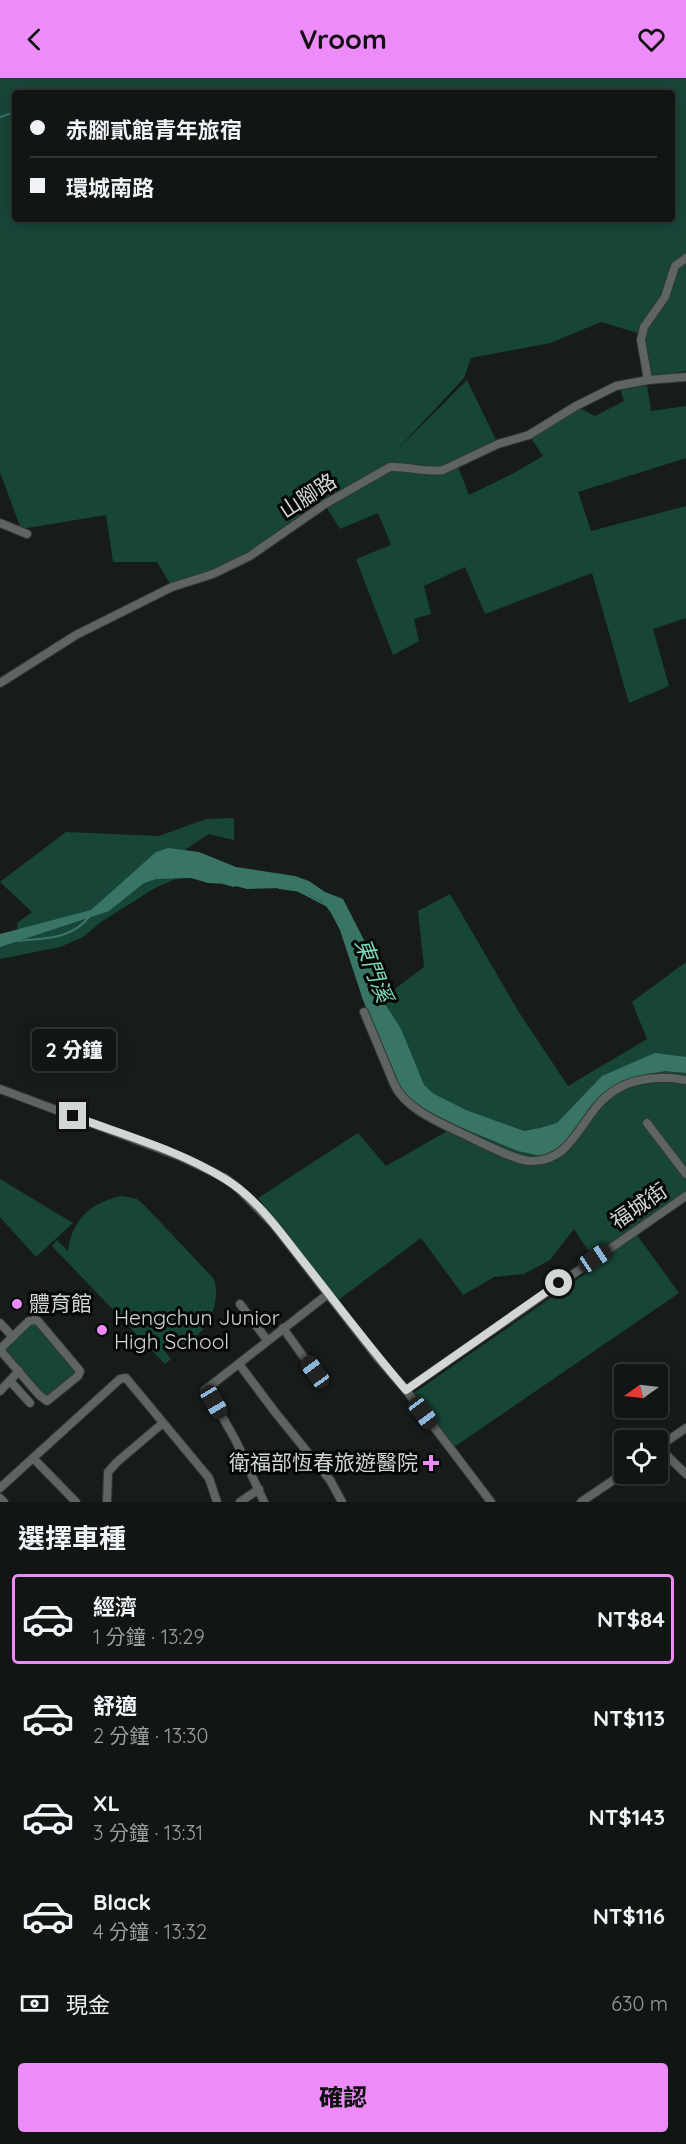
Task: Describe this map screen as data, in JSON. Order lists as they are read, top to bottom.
{
  "streets": {
    "street": ["山腳路", "福城街"]
  },
  "water": ["東門溪"],
  "places": {
    "other": ["體育館", "Hengchun Junior High School"],
    "health": ["衛福部恆春旅遊醫院"]
  },
  "north": "left",
  "page": {
    "header": "Vroom",
    "banner": ["赤腳貳館青年旅宿", "環城南路"],
    "bubble": "2 分鐘",
    "heading": "選擇車種",
    "list": [
      {
        "name": "經濟",
        "note": "1 分鐘 · 13:29",
        "value": "NT$84"
      },
      {
        "name": "舒適",
        "note": "2 分鐘 · 13:30",
        "value": "NT$113"
      },
      {
        "name": "XL",
        "note": "3 分鐘 · 13:31",
        "value": "NT$143"
      },
      {
        "name": "Black",
        "note": "4 分鐘 · 13:32",
        "value": "NT$116"
      }
    ],
    "pay": ["現金", "630 m"],
    "buttons": "確認"
  }
}
